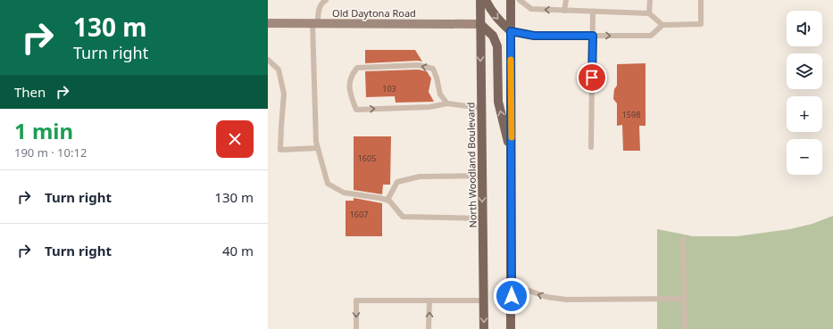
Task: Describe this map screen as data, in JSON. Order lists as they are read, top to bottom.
{
  "streets": {
    "main road": ["North Woodland Boulevard"],
    "street": ["Old Daytona Road"]
  },
  "crossings": [
    ["Old Daytona Road", "North Woodland Boulevard"]
  ],
  "house_numbers": [
    "103",
    "1598",
    "1605",
    "1607"
  ],
  "page": {
    "turn": ["130 m", "Turn right"],
    "map_buttons": ["+", "−"],
    "then": "Then",
    "heading": ["1 min", "190 m · 10:12"],
    "list": [
      {
        "name": "Turn right",
        "value": "130 m"
      },
      {
        "name": "Turn right",
        "value": "40 m"
      }
    ]
  }
}
